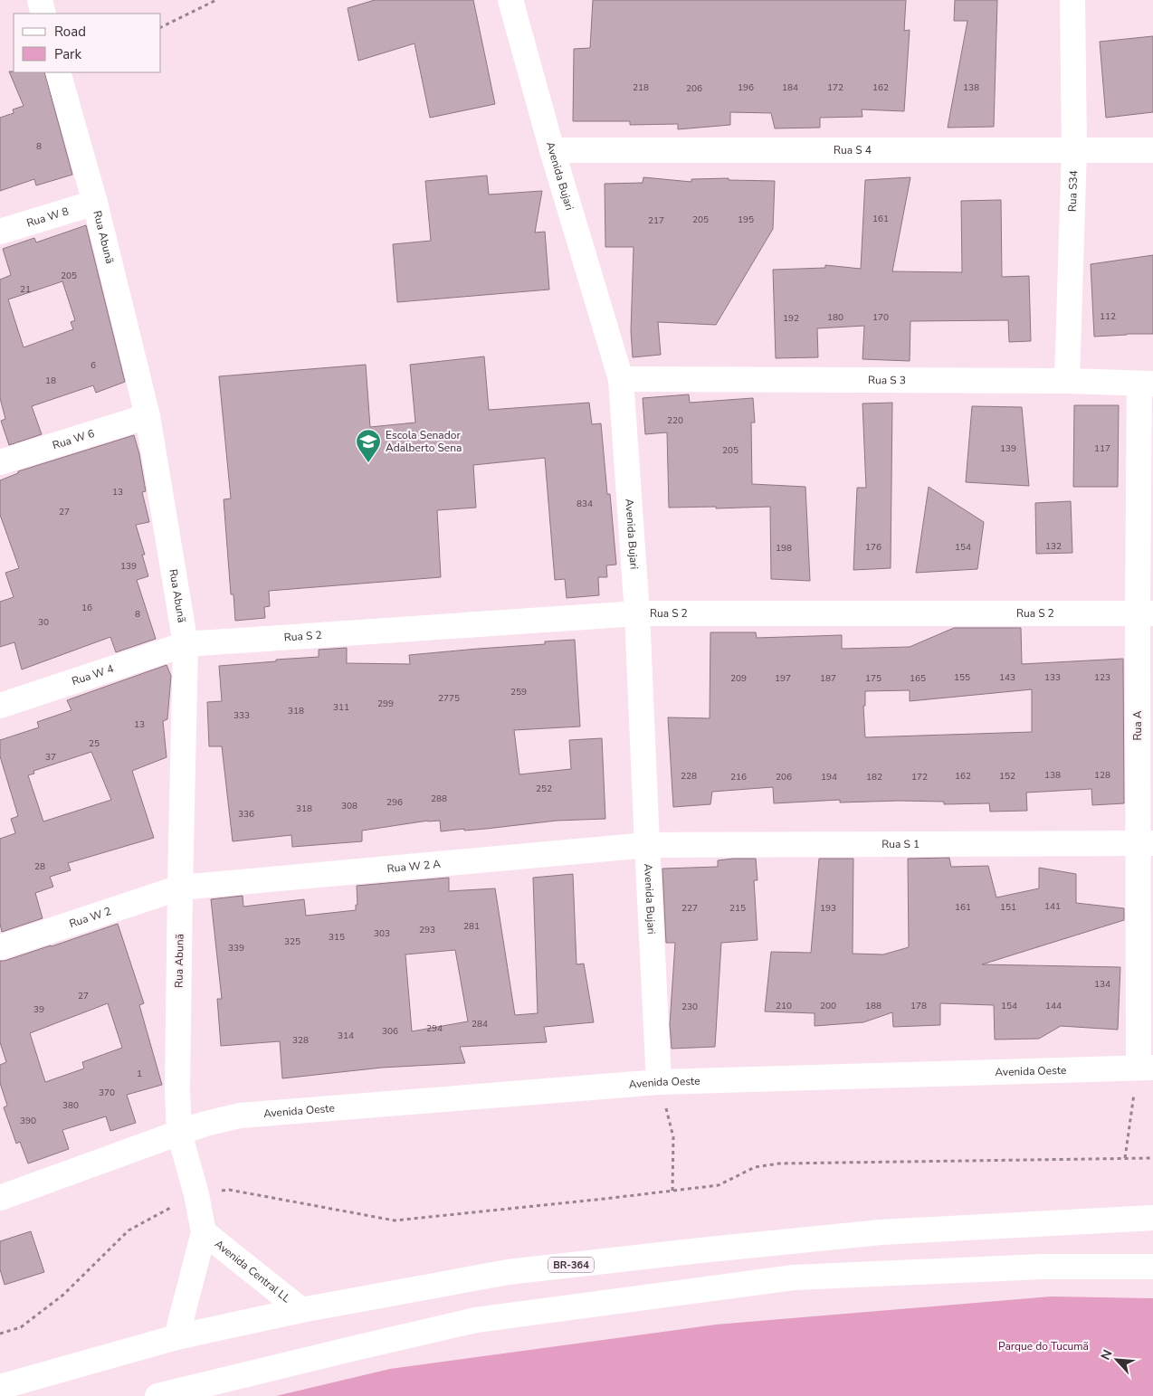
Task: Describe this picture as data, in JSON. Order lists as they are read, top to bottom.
{
  "streets": {
    "street": [
      "Rua S 4",
      "Avenida Bujari",
      "Rua S34",
      "Rua W 8",
      "Rua Abunã",
      "Rua S 3",
      "Rua W 6",
      "Rua S 2",
      "Rua W 4",
      "Rua A",
      "Rua S 1",
      "Rua W 2 A",
      "Rua W 2",
      "Avenida Oeste",
      "BR-364",
      "Avenida Central LL"
    ]
  },
  "crossings": [
    ["Rua S 4", "Avenida Bujari"],
    ["Rua S 4", "Rua S34"],
    ["Avenida Bujari", "Rua S 3"],
    ["Avenida Bujari", "Rua S 2"],
    ["Avenida Bujari", "Rua S 1"],
    ["Avenida Bujari", "Rua W 2 A"],
    ["Avenida Bujari", "Avenida Oeste"],
    ["Rua S34", "Rua S 3"],
    ["Rua W 8", "Rua Abunã"],
    ["Rua Abunã", "Rua W 6"],
    ["Rua Abunã", "Rua S 2"],
    ["Rua Abunã", "Rua W 4"],
    ["Rua Abunã", "Rua W 2 A"],
    ["Rua Abunã", "Rua W 2"],
    ["Rua Abunã", "Avenida Oeste"],
    ["Rua S 3", "Rua A"],
    ["Rua S 2", "Rua W 4"],
    ["Rua S 2", "Rua A"],
    ["Rua A", "Rua S 1"],
    ["Rua A", "Avenida Oeste"],
    ["Rua S 1", "Rua W 2 A"],
    ["Rua W 2 A", "Rua W 2"],
    ["BR-364", "Avenida Central LL"]
  ],
  "parks": ["Parque do Tucumã"],
  "places": {
    "school or university": ["Escola Senador Adalberto Sena"]
  },
  "house_numbers": [
    "218",
    "196",
    "184",
    "172",
    "162",
    "138",
    "206",
    "8",
    "161",
    "205",
    "195",
    "217",
    "205",
    "21",
    "112",
    "180",
    "170",
    "192",
    "6",
    "18",
    "220",
    "139",
    "117",
    "205",
    "13",
    "834",
    "27",
    "132",
    "176",
    "154",
    "198",
    "139",
    "16",
    "8",
    "30",
    "155",
    "143",
    "133",
    "123",
    "209",
    "197",
    "187",
    "175",
    "165",
    "259",
    "2775",
    "299",
    "311",
    "318",
    "333",
    "13",
    "25",
    "37",
    "138",
    "128",
    "228",
    "162",
    "152",
    "216",
    "206",
    "194",
    "182",
    "172",
    "252",
    "288",
    "296",
    "308",
    "318",
    "336",
    "28",
    "141",
    "161",
    "151",
    "227",
    "215",
    "193",
    "281",
    "293",
    "303",
    "315",
    "325",
    "339",
    "134",
    "27",
    "210",
    "200",
    "188",
    "178",
    "154",
    "144",
    "230",
    "39",
    "284",
    "294",
    "306",
    "314",
    "328",
    "1",
    "370",
    "380",
    "390"
  ],
  "legend": ["Road", "Park"],
  "north": "top left"
}
